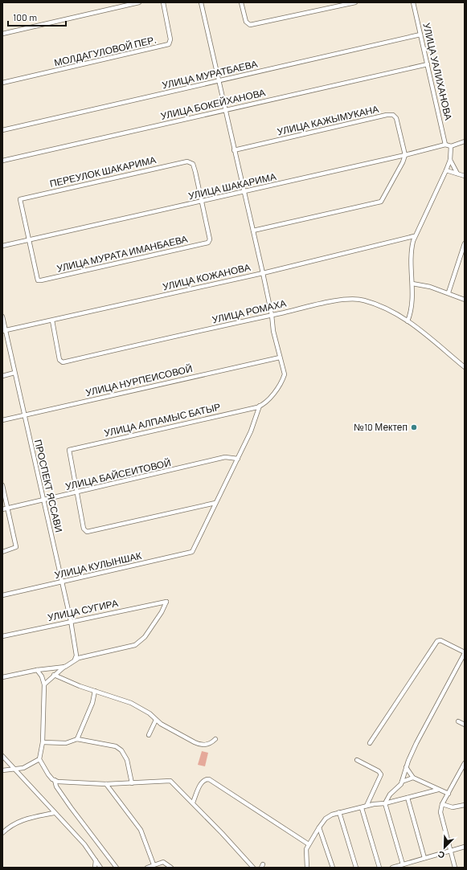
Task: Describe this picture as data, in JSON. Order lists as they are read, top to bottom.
{
  "streets": {
    "street": [
      "МОЛДАГУЛОВОЙ ПЕР.",
      "УЛИЦА УАЛИХАНОВА",
      "УЛИЦА МУРАТБАЕВА",
      "УЛИЦА БОКЕЙХАНОВА",
      "УЛИЦА КАЖЫМУКАНА",
      "ПЕРЕУЛОК ШАКАРИМА",
      "УЛИЦА ШАКАРИМА",
      "УЛИЦА МУРАТА ИМАНБАЕВА",
      "УЛИЦА КОЖАНОВА",
      "УЛИЦА РОМАХА",
      "УЛИЦА НУРПЕИСОВОЙ",
      "УЛИЦА АЛПАМЫС БАТЫР",
      "УЛИЦА БАЙСЕИТОВОЙ",
      "ПРОСПЕКТ ЯССАВИ",
      "УЛИЦА КУЛЫНШАК",
      "УЛИЦА СУГИРА"
    ]
  },
  "crossings": [
    ["УЛИЦА УАЛИХАНОВА", "УЛИЦА МУРАТБАЕВА"],
    ["УЛИЦА УАЛИХАНОВА", "УЛИЦА БОКЕЙХАНОВА"],
    ["УЛИЦА УАЛИХАНОВА", "УЛИЦА ШАКАРИМА"],
    ["УЛИЦА КАЖЫМУКАНА", "УЛИЦА ШАКАРИМА"],
    ["ПЕРЕУЛОК ШАКАРИМА", "УЛИЦА ШАКАРИМА"],
    ["ПЕРЕУЛОК ШАКАРИМА", "УЛИЦА МУРАТА ИМАНБАЕВА"],
    ["УЛИЦА ШАКАРИМА", "УЛИЦА МУРАТА ИМАНБАЕВА"],
    ["УЛИЦА КОЖАНОВА", "УЛИЦА РОМАХА"],
    ["УЛИЦА КОЖАНОВА", "ПРОСПЕКТ ЯССАВИ"],
    ["УЛИЦА НУРПЕИСОВОЙ", "ПРОСПЕКТ ЯССАВИ"],
    ["УЛИЦА АЛПАМЫС БАТЫР", "УЛИЦА БАЙСЕИТОВОЙ"],
    ["УЛИЦА БАЙСЕИТОВОЙ", "ПРОСПЕКТ ЯССАВИ"],
    ["ПРОСПЕКТ ЯССАВИ", "УЛИЦА КУЛЫНШАК"],
    ["ПРОСПЕКТ ЯССАВИ", "УЛИЦА СУГИРА"]
  ],
  "places": ["№10 Мектеп"],
  "scale_bar": "100 m",
  "north": "bottom left"
}
